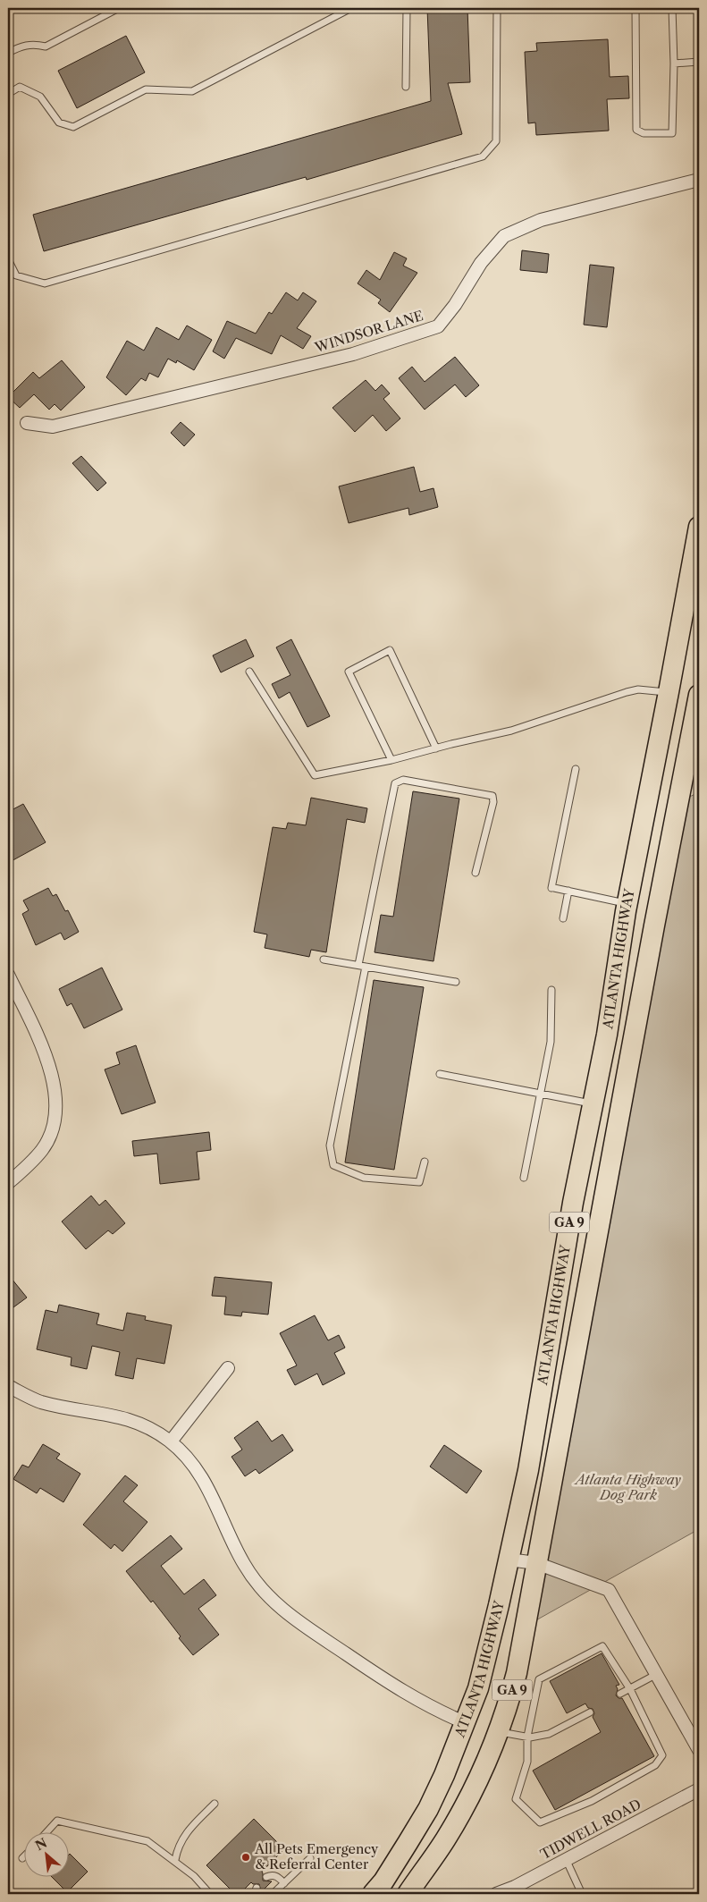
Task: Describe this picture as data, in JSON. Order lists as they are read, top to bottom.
{
  "streets": {
    "main road": ["ATLANTA HIGHWAY", "GA 9"],
    "street": ["WINDSOR LANE", "TIDWELL ROAD"]
  },
  "parks": ["Atlanta Highway Dog Park"],
  "places": ["All Pets Emergency & Referral Center"],
  "north": "top left"
}
